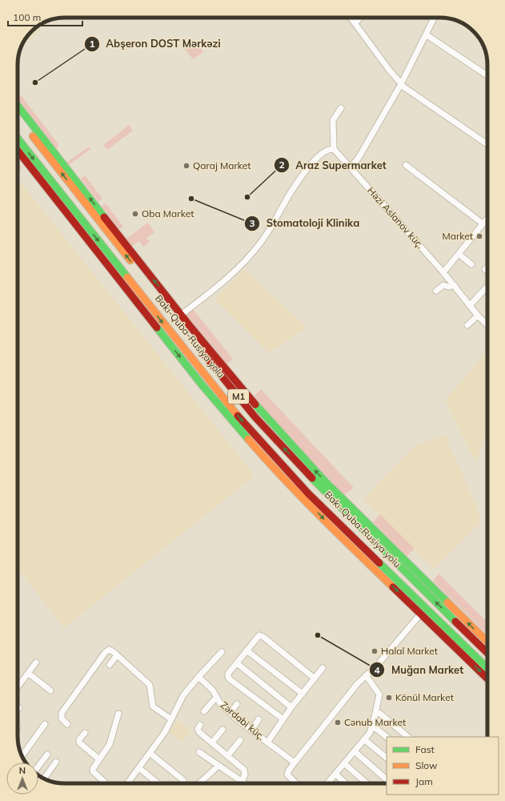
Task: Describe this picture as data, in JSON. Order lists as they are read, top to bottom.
{
  "streets": {
    "highway": ["Bakı-Quba-Rusiya yolu", "M1"],
    "street": ["Həzi Aslanov küç.", "Zərdabi küç."]
  },
  "places": [
    "Abşeron DOST Mərkəzi",
    "Qaraj Market",
    "Araz Supermarket",
    "Stomatoloji Klinika",
    "Oba Market",
    "Market",
    "Muğan Market",
    "Halal Market",
    "Könül Market",
    "Cənub Market"
  ],
  "legend": ["Fast", "Slow", "Jam"],
  "scale_bar": "100 m",
  "north": "top"
}
